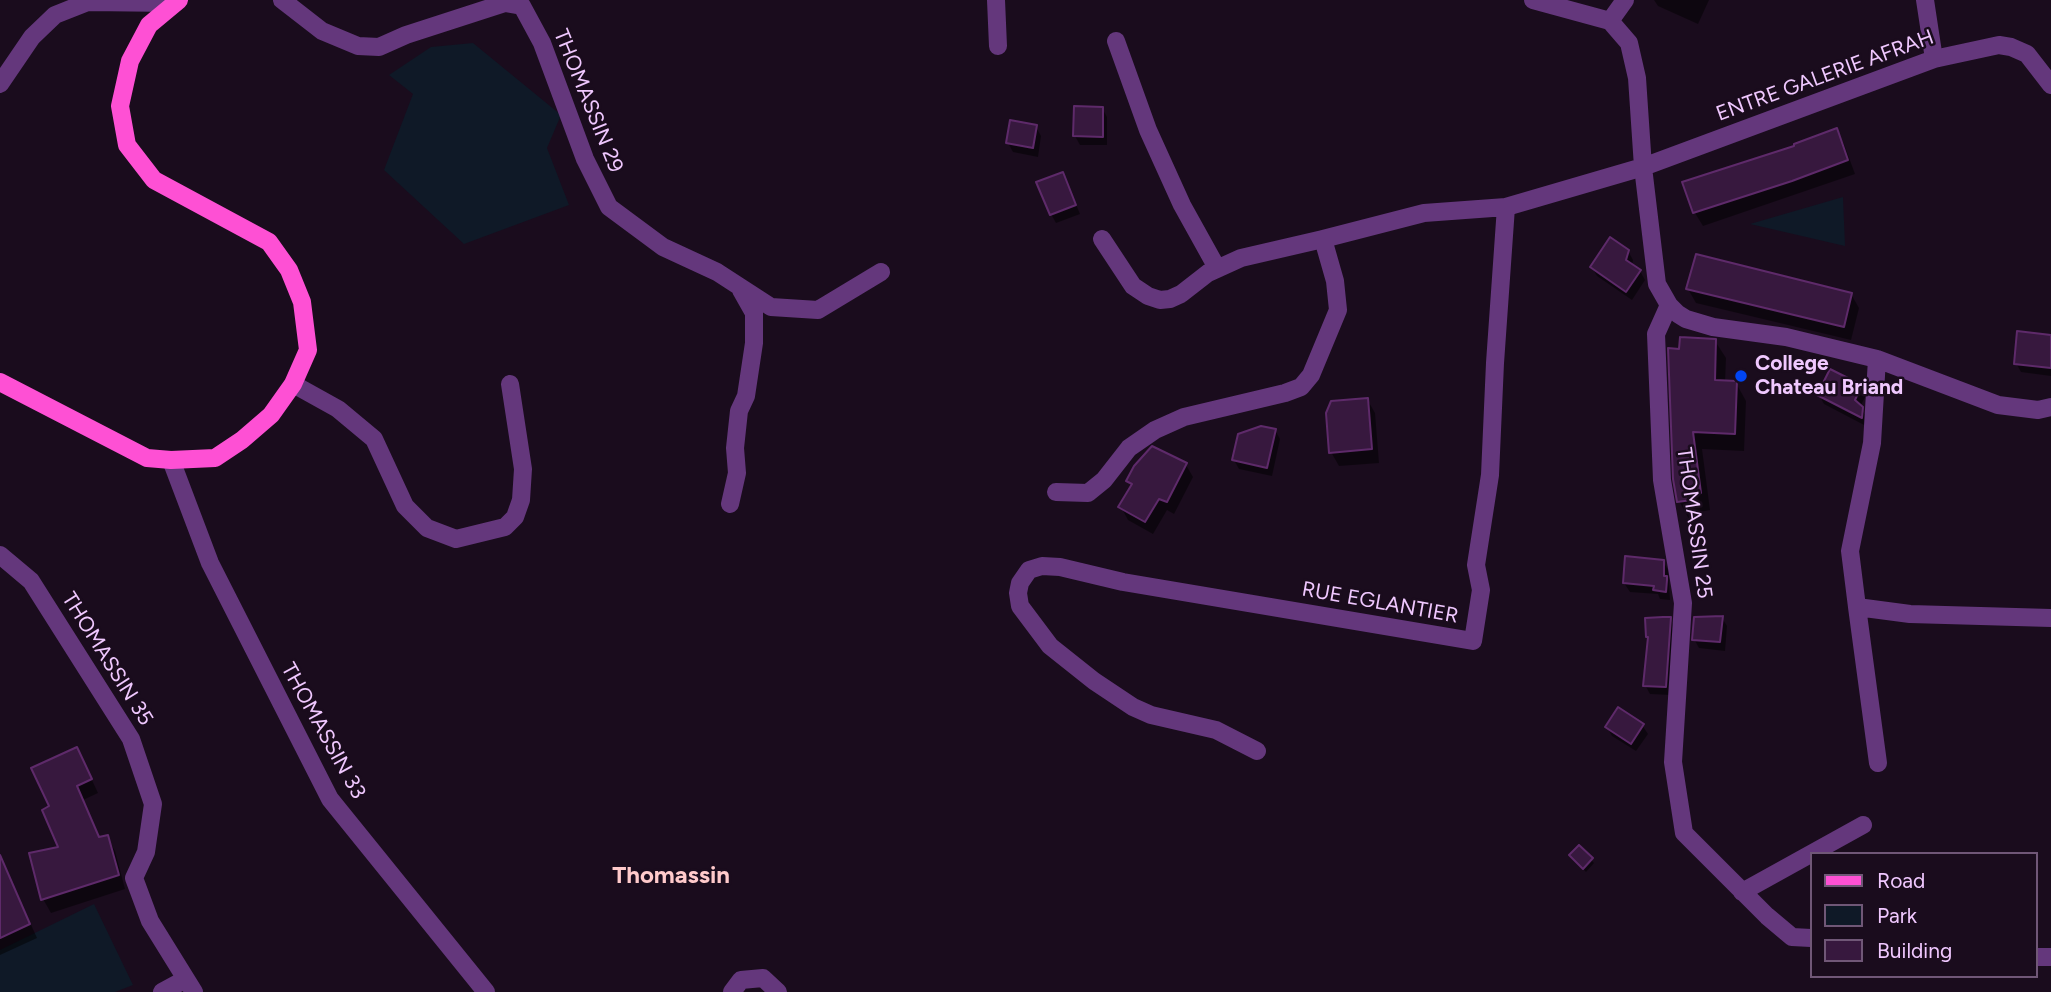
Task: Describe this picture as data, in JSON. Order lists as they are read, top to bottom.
{
  "streets": {
    "street": [
      "ENTRE GALERIE AFRAH",
      "THOMASSIN 29",
      "THOMASSIN 25",
      "RUE EGLANTIER",
      "THOMASSIN 35",
      "THOMASSIN 33"
    ]
  },
  "districts": ["Thomassin"],
  "places": ["College Chateau Briand"],
  "legend": ["Road", "Park", "Building"]
}
